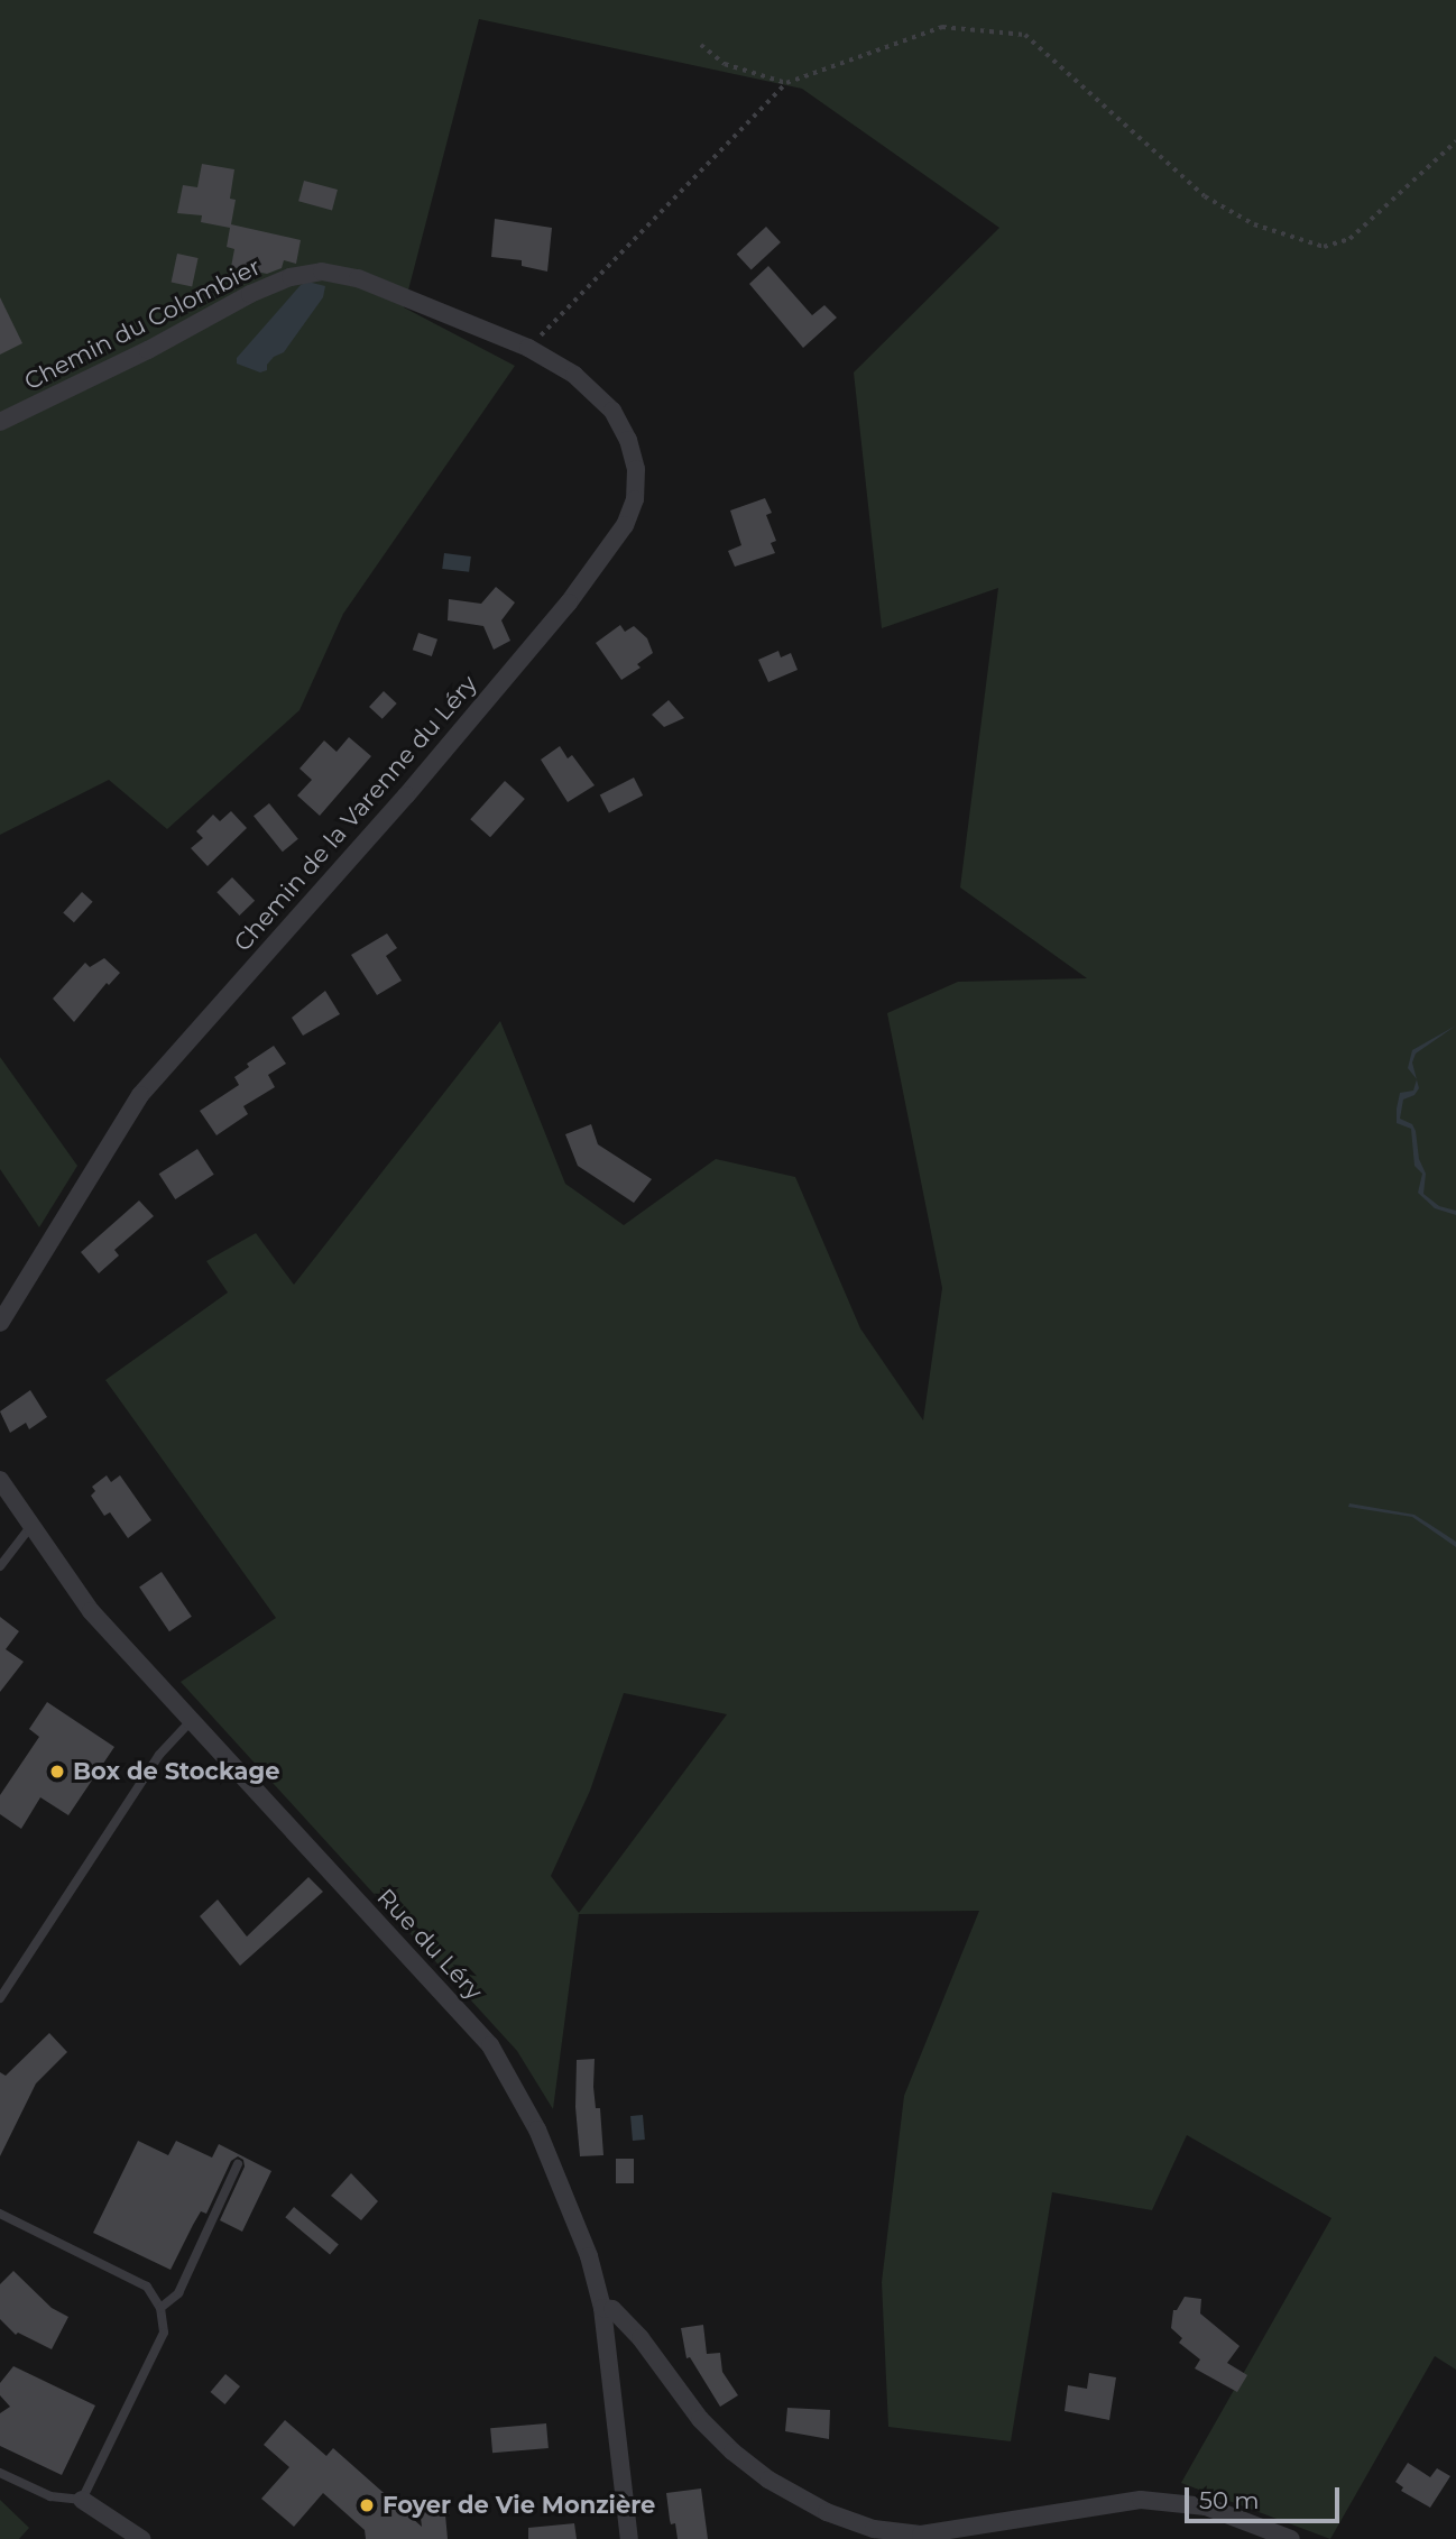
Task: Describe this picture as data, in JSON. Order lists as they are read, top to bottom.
{
  "streets": {
    "street": ["Chemin du Colombier", "Chemin de la Varenne du Léry", "Rue du Léry"]
  },
  "crossings": [
    ["Chemin du Colombier", "Chemin de la Varenne du Léry"]
  ],
  "places": ["Box de Stockage", "Foyer de Vie Monzière"],
  "scale_bar": "50 m"
}
